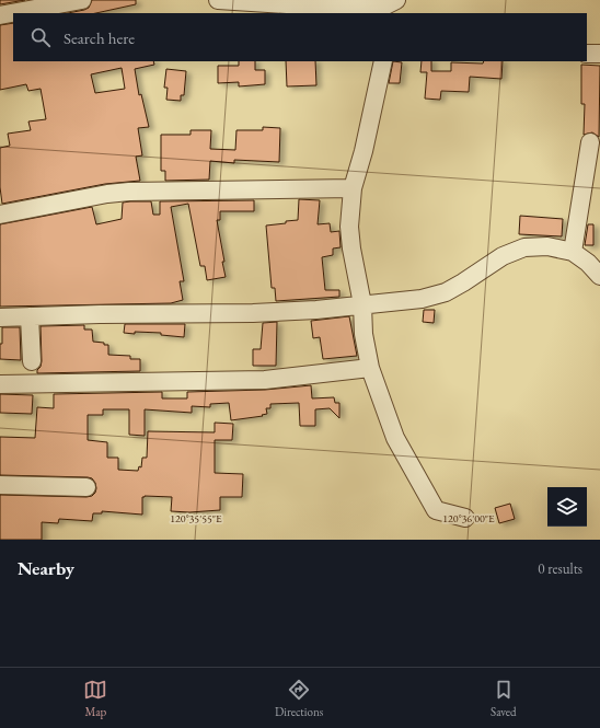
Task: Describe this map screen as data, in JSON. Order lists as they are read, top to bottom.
{
  "page": {
    "search": "Search here",
    "heading": ["Nearby", "0 results"],
    "nav": ["Map", "Directions", "Saved"]
  },
  "coordinates": ["120°35'55\"E", "120°36'00\"E"]
}
